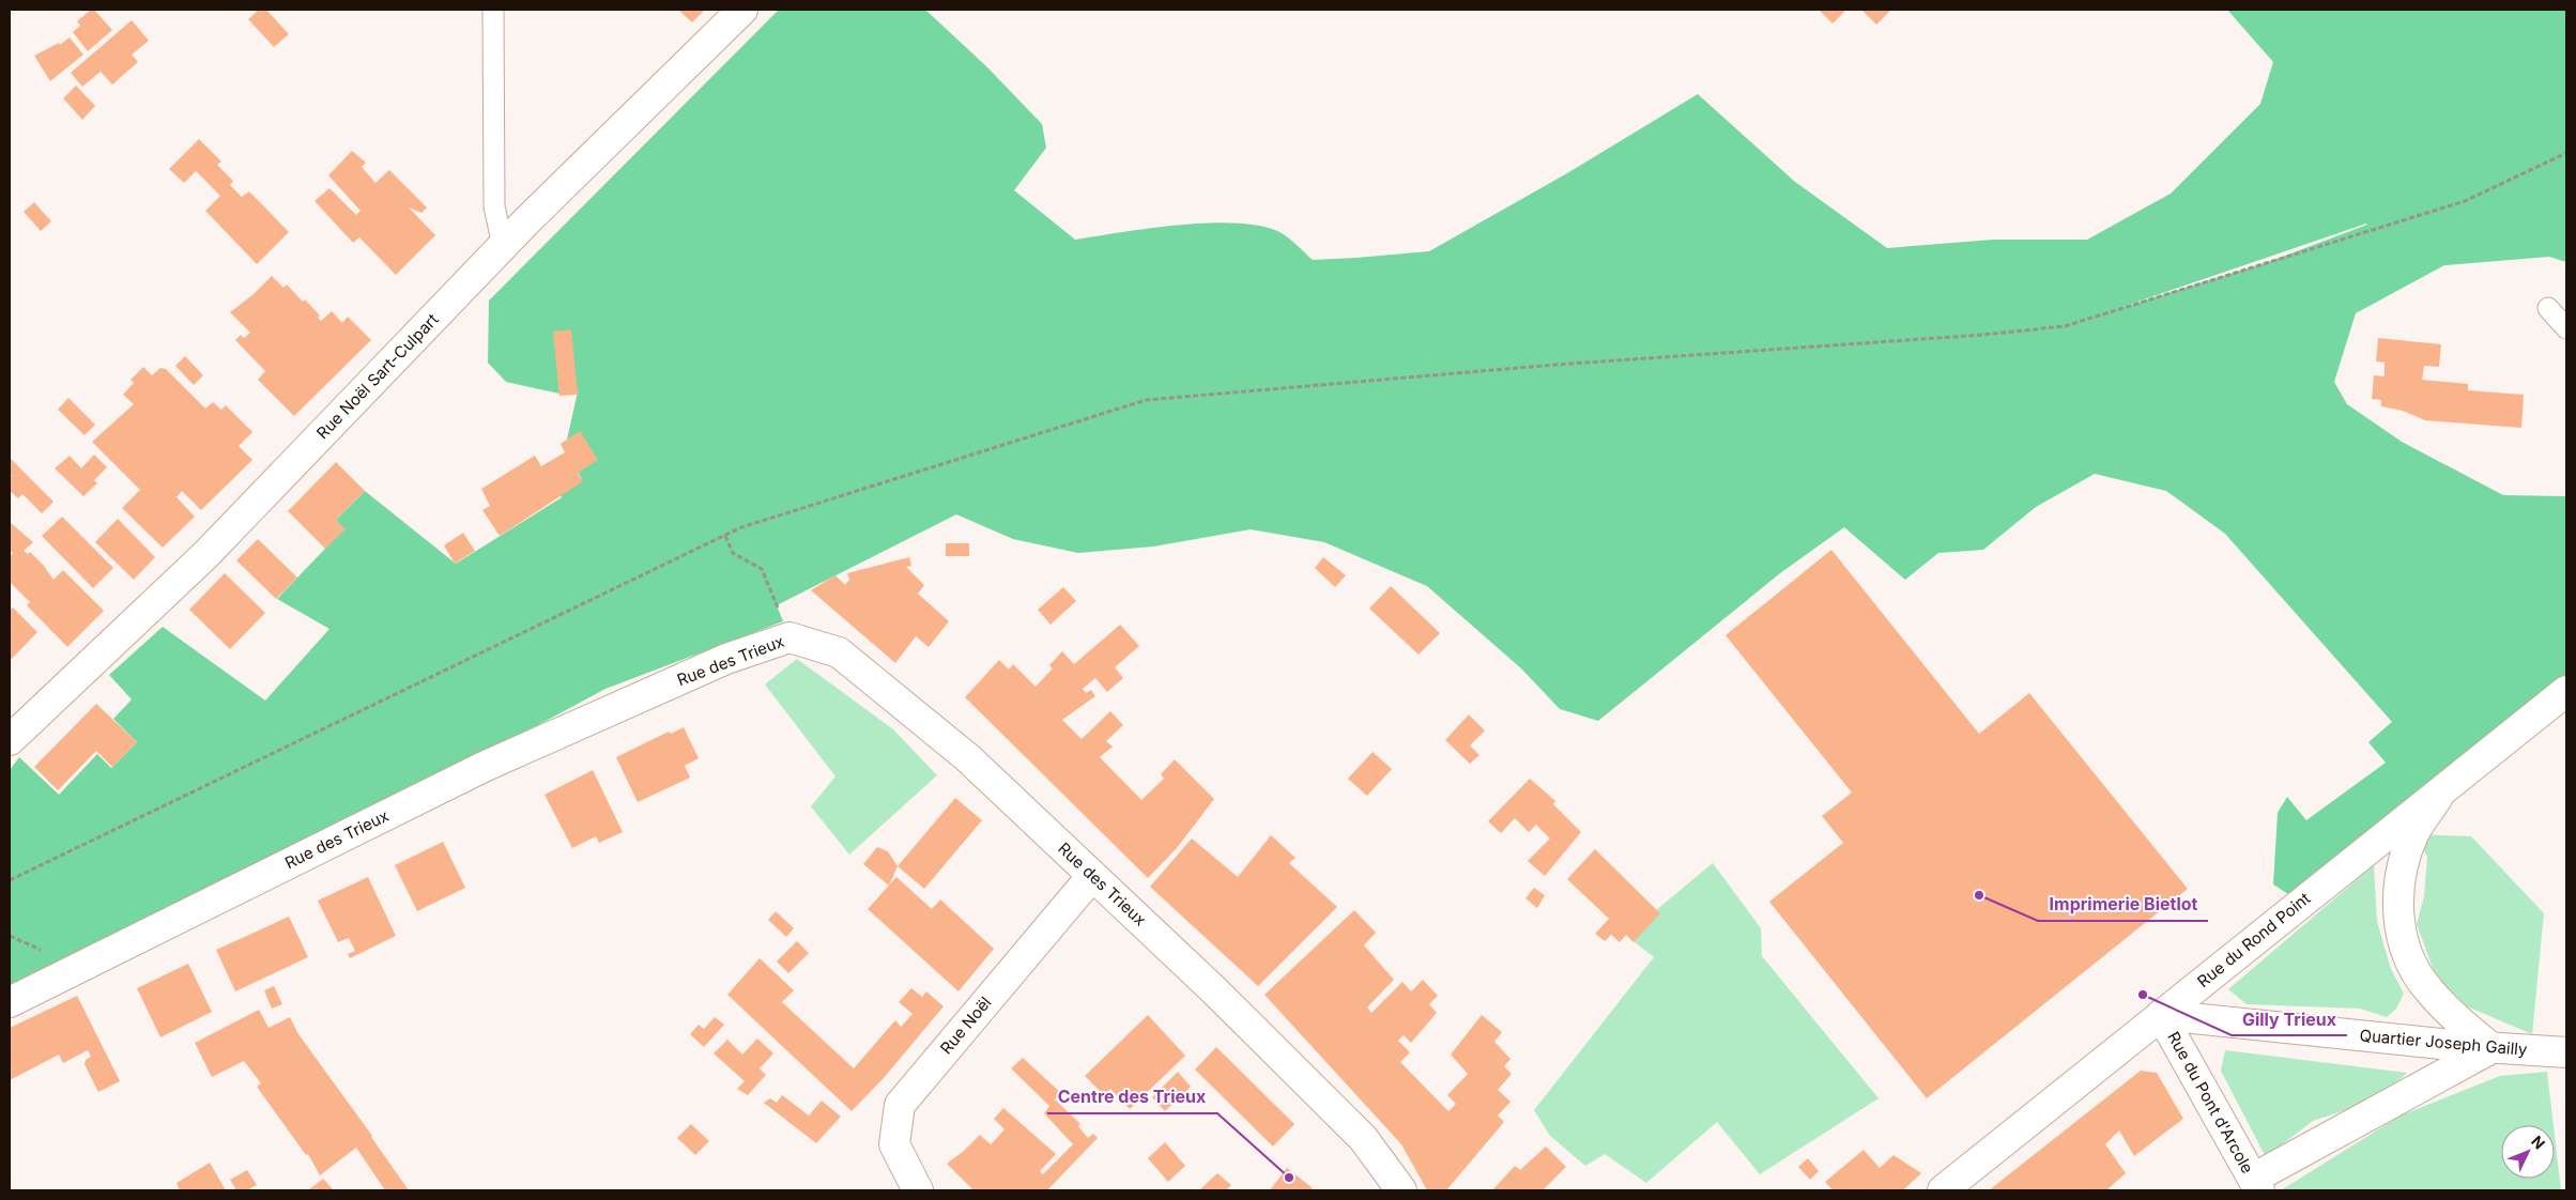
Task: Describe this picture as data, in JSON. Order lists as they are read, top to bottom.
{
  "streets": {
    "street": [
      "Rue Noël Sart-Culpart",
      "Rue des Trieux",
      "Rue du Rond Point",
      "Rue Noël",
      "Quartier Joseph Gailly",
      "Rue du Pont d'Arcole"
    ]
  },
  "crossings": [
    ["Rue des Trieux", "Rue Noël"],
    ["Rue du Rond Point", "Quartier Joseph Gailly"],
    ["Rue du Rond Point", "Rue du Pont d'Arcole"],
    ["Quartier Joseph Gailly", "Rue du Pont d'Arcole"]
  ],
  "places": ["Imprimerie Bietlot", "Gilly Trieux", "Centre des Trieux"],
  "north": "top right"
}
